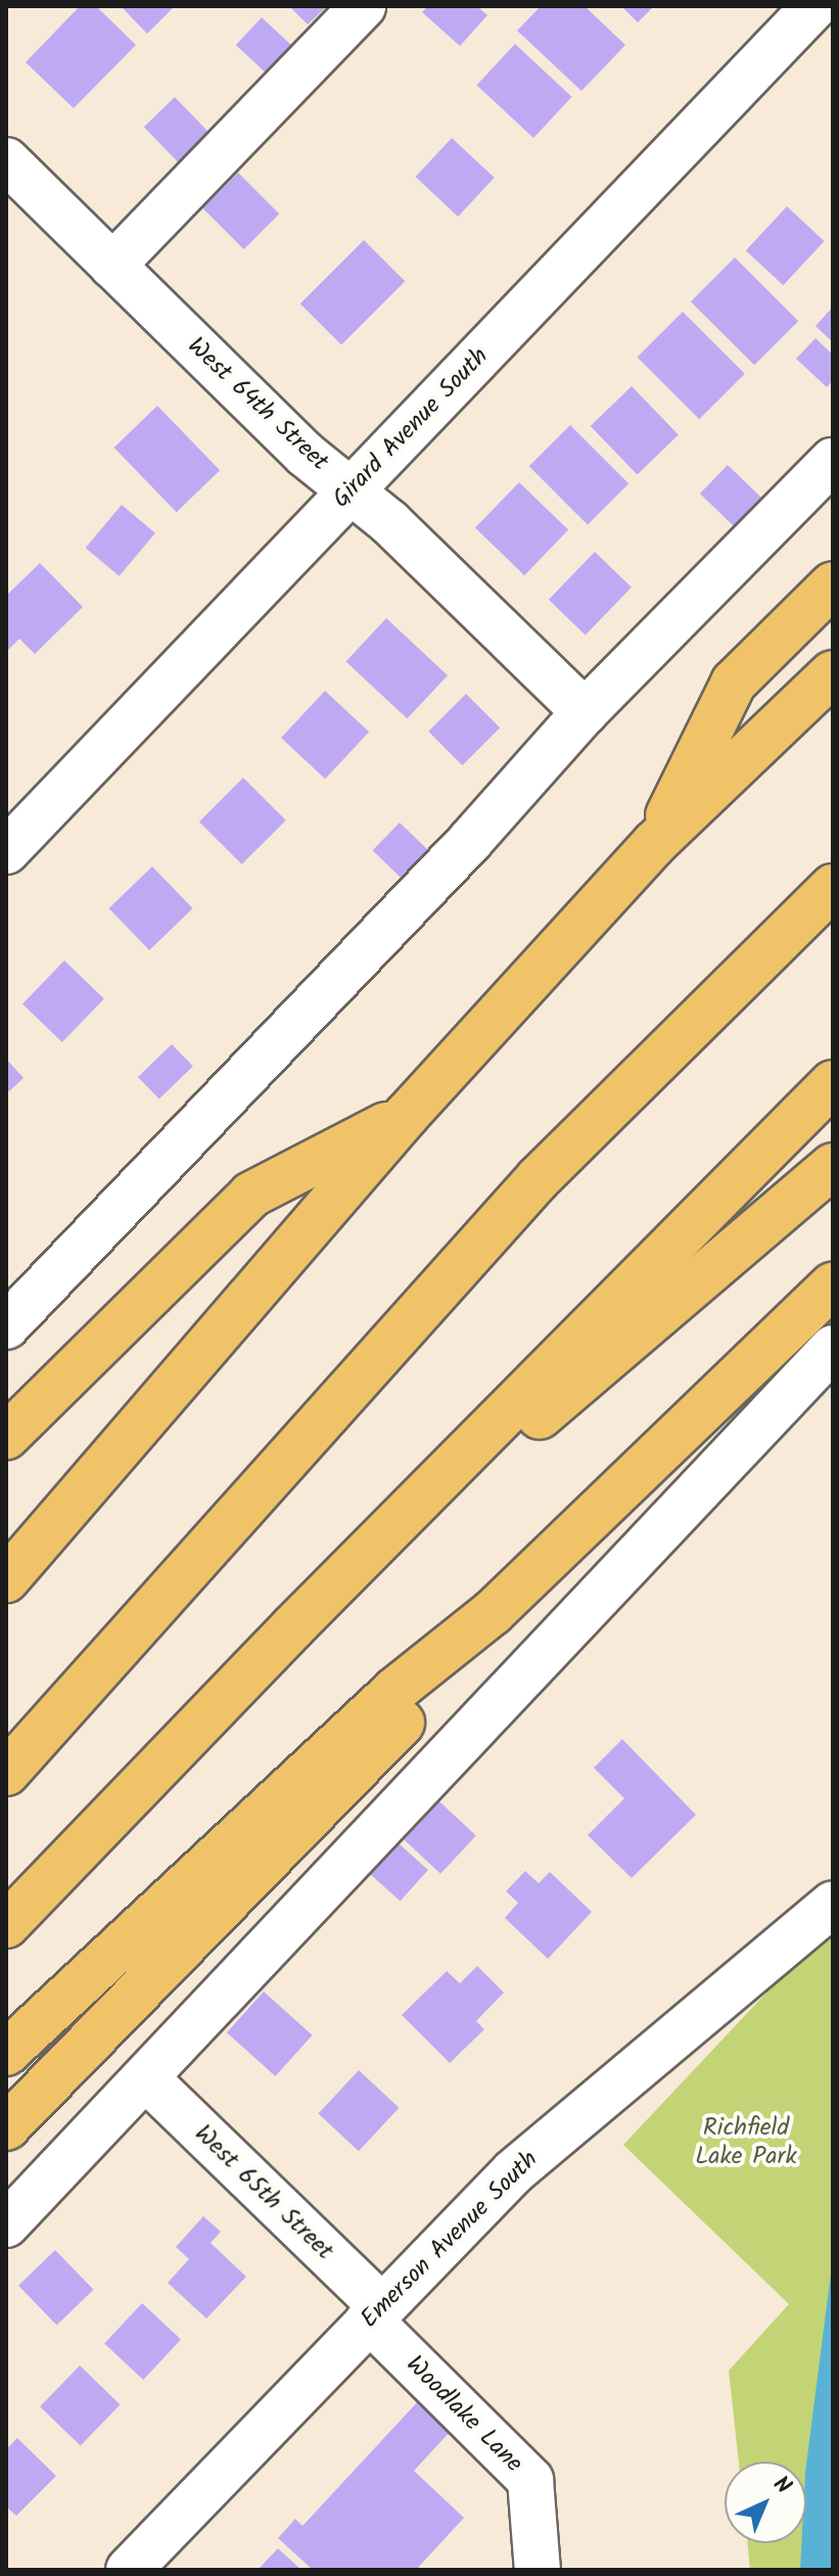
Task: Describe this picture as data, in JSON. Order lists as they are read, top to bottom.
{
  "streets": {
    "street": [
      "West 64th Street",
      "Girard Avenue South",
      "West 65th Street",
      "Emerson Avenue South",
      "Woodlake Lane"
    ]
  },
  "crossings": [
    ["West 64th Street", "Girard Avenue South"],
    ["West 65th Street", "Emerson Avenue South"],
    ["West 65th Street", "Woodlake Lane"],
    ["Emerson Avenue South", "Woodlake Lane"]
  ],
  "parks": ["Richfield Lake Park"],
  "north": "top right"
}
